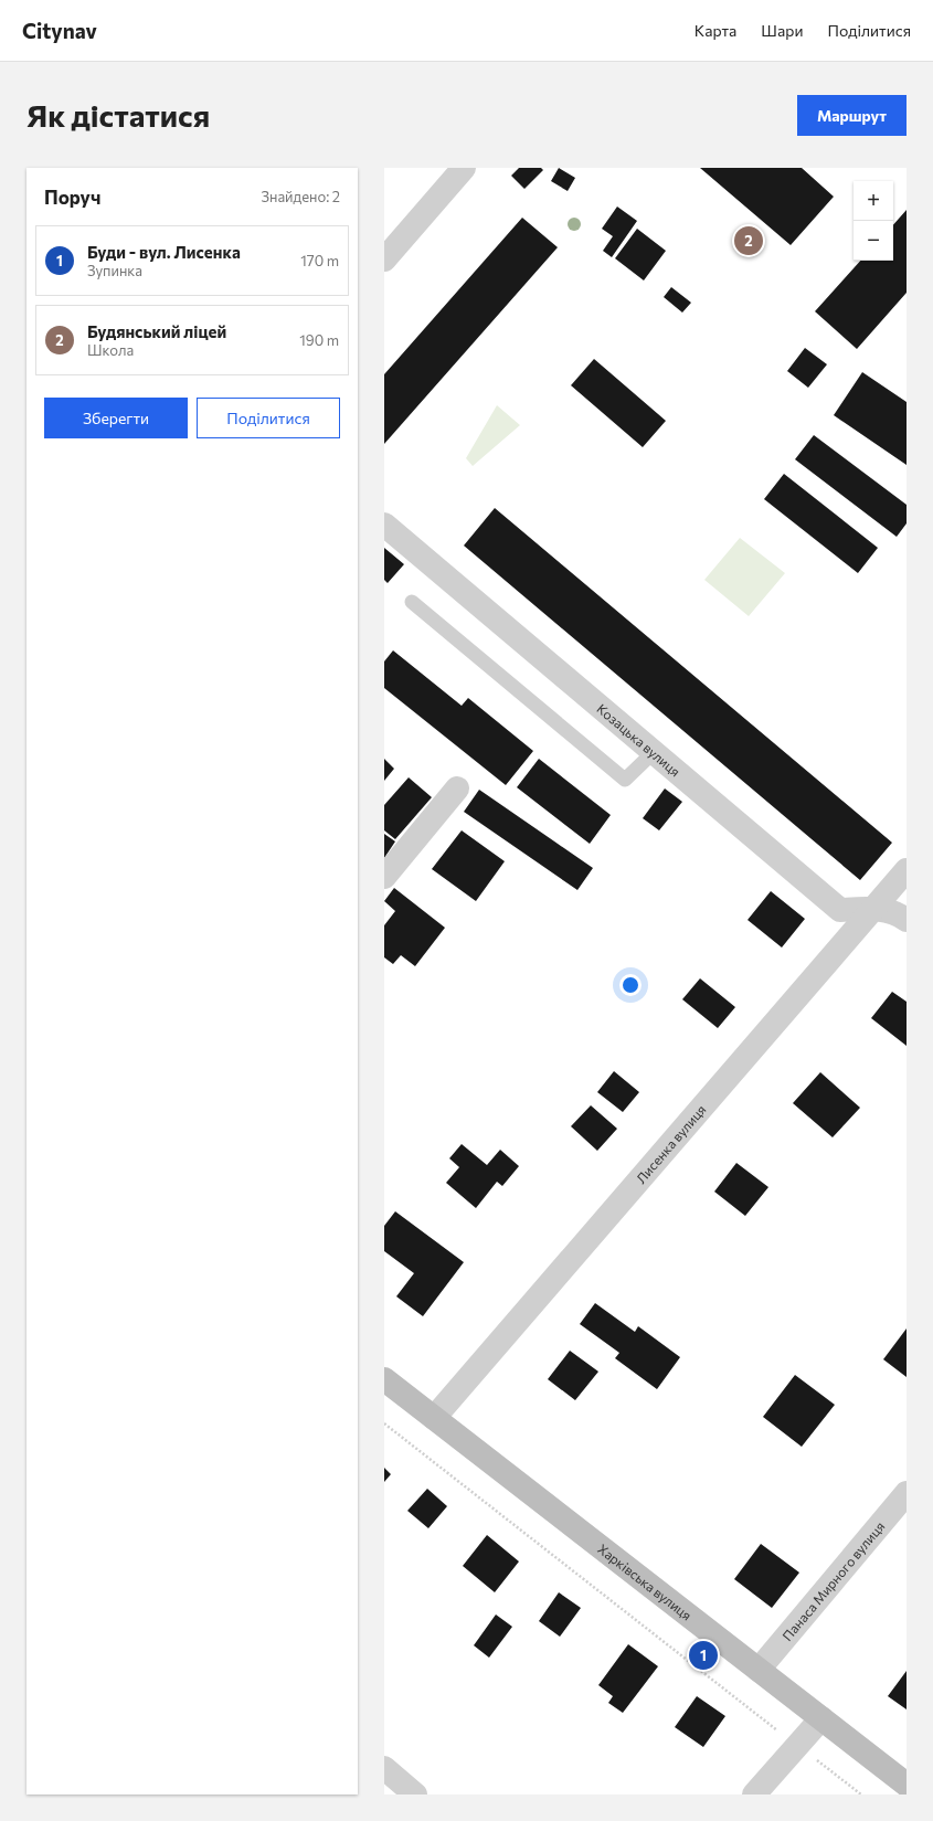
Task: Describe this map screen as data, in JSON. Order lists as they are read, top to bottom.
{
  "streets": {
    "street": [
      "Козацька вулиця",
      "Лисенка вулиця",
      "Панаса Мирного вулиця",
      "Харківська вулиця"
    ]
  },
  "crossings": [
    ["Козацька вулиця", "Лисенка вулиця"],
    ["Лисенка вулиця", "Харківська вулиця"],
    ["Панаса Мирного вулиця", "Харківська вулиця"]
  ],
  "page": {
    "header": "Citynav",
    "nav": ["Карта", "Шари", "Поділитися"],
    "buttons": [
      "Маршрут",
      ["Зберегти", "Поділитися"]
    ],
    "title": "Як дістатися",
    "heading": ["Поруч", "Знайдено: 2"],
    "map_buttons": ["+", "−"],
    "pins": ["2", "1"],
    "list": [
      {
        "mark": "1",
        "name": "Буди - вул. Лисенка",
        "note": "Зупинка",
        "value": "170 m"
      },
      {
        "mark": "2",
        "name": "Будянський ліцей",
        "note": "Школа",
        "value": "190 m"
      }
    ]
  }
}
